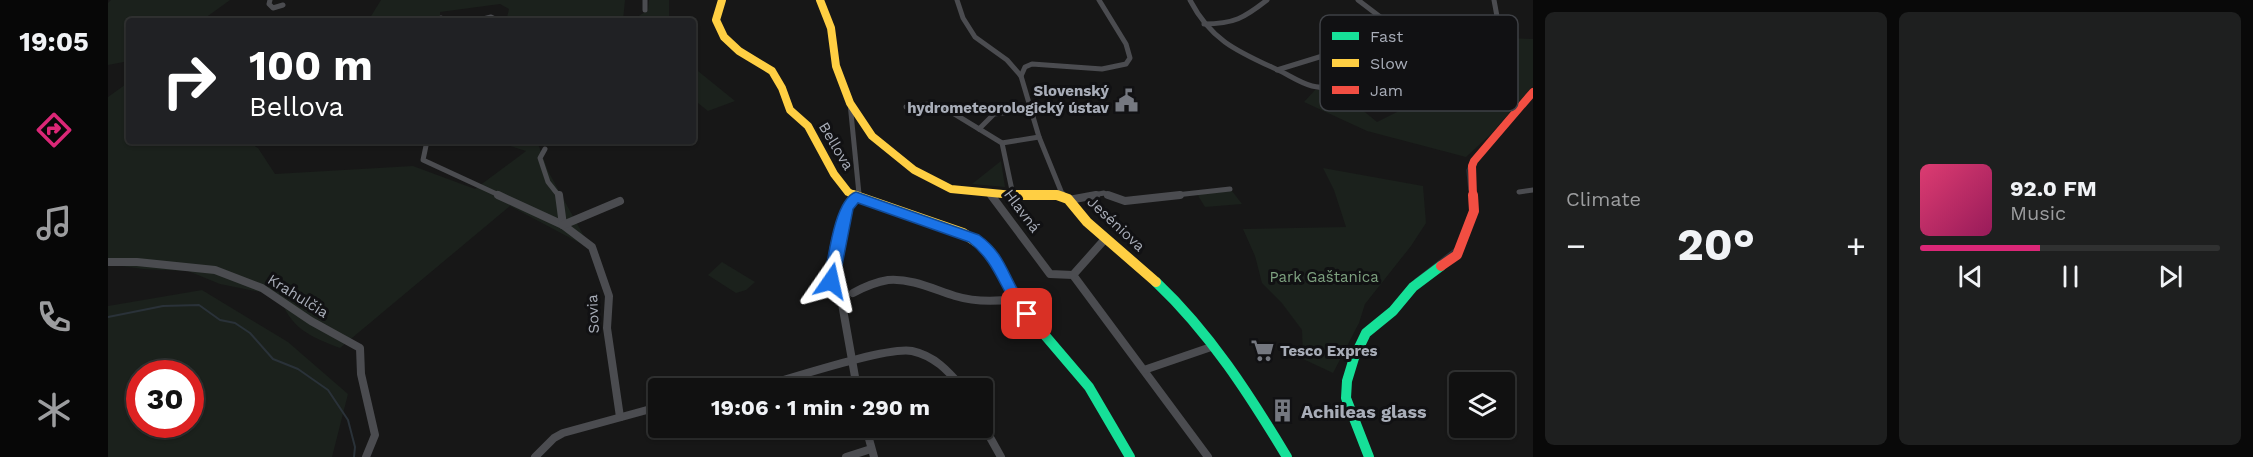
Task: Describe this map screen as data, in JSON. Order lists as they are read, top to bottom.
{
  "streets": {
    "street": [
      "Bellova",
      "Hlavná",
      "Jeséniova",
      "Krahulčia",
      "Sovia"
    ]
  },
  "parks": ["Park Gaštanica"],
  "places": {
    "public building": ["Slovenský hydrometeorologický ústav"],
    "supermarket": ["Tesco Expres"],
    "building": ["Achileas glass"]
  },
  "legend": ["Fast", "Slow", "Jam"],
  "page": {
    "tabs": "19:05",
    "tile": "Climate",
    "turn": ["100 m", "Bellova"],
    "song": ["92.0 FM", "Music"],
    "heat": ["−", "20°", "+"],
    "limit": "30",
    "trip": "19:06 · 1 min · 290 m"
  }
}
